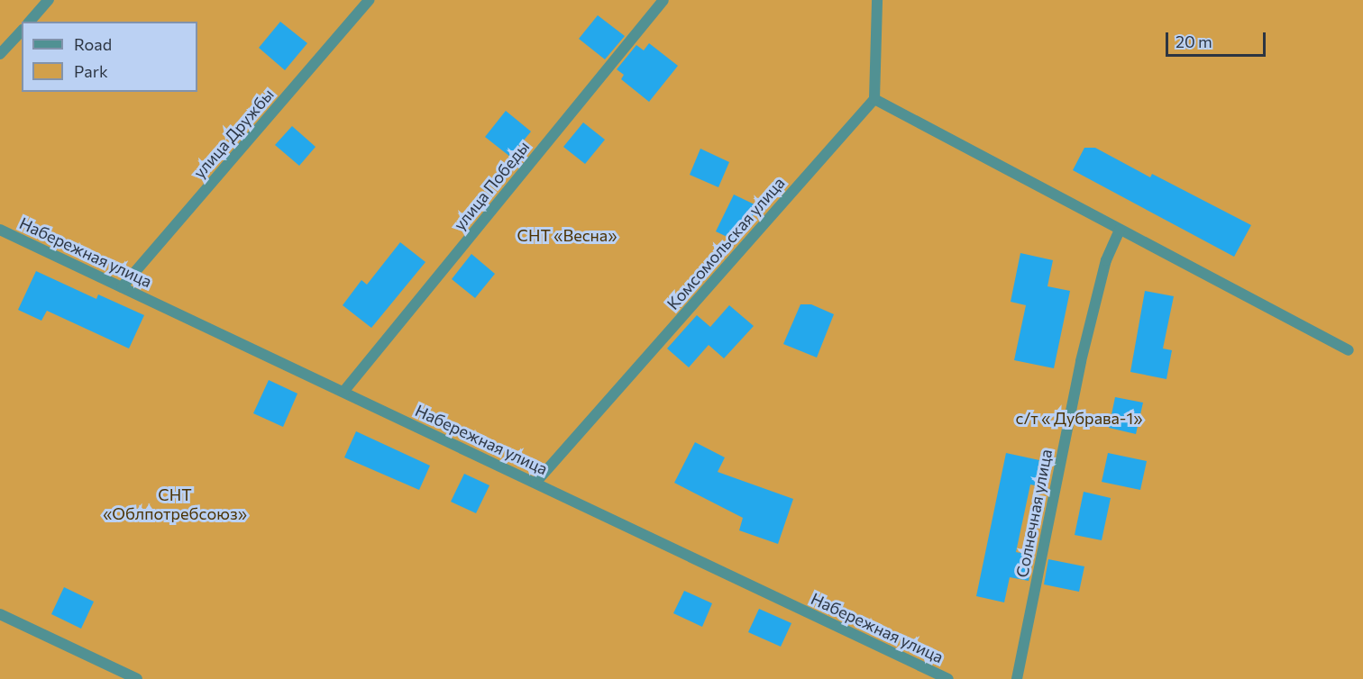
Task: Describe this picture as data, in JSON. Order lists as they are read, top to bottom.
{
  "streets": {
    "street": [
      "улица Дружбы",
      "улица Победы",
      "Комсомольская улица",
      "Набережная улица",
      "Солнечная улица"
    ]
  },
  "crossings": [
    ["улица Дружбы", "Набережная улица"],
    ["улица Победы", "Набережная улица"],
    ["Комсомольская улица", "Набережная улица"]
  ],
  "parks": ["СНТ «Весна»", "с/т « Дубрава-1»", "СНТ «Облпотребсоюз»"],
  "legend": ["Road", "Park"],
  "scale_bar": "20 m"
}
